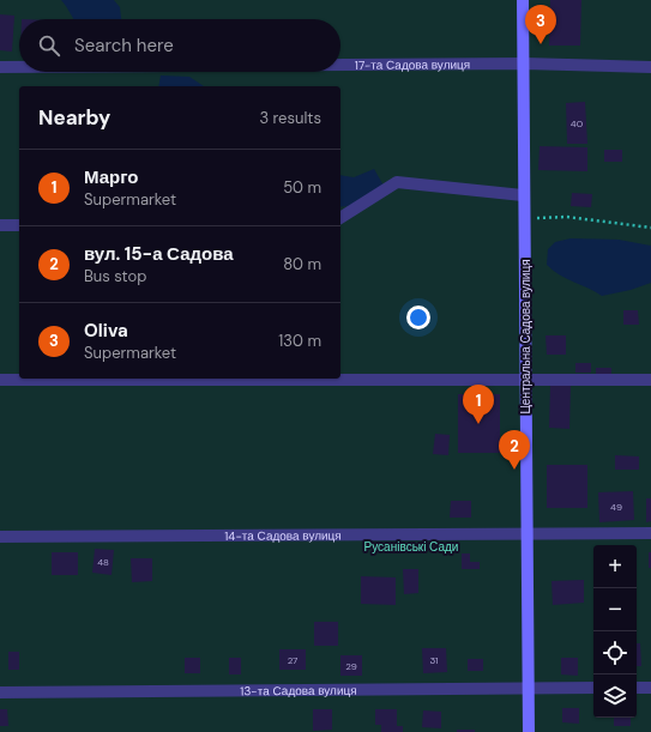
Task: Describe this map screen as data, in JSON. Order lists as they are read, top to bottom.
{
  "streets": {
    "main road": ["Центральна Садова вулиця"],
    "street": ["17-та Садова вулиця", "14-та Садова вулиця", "13-та Садова вулиця"]
  },
  "crossings": [
    ["17-та Садова вулиця", "Центральна Садова вулиця"],
    ["Центральна Садова вулиця", "14-та Садова вулиця"],
    ["Центральна Садова вулиця", "13-та Садова вулиця"]
  ],
  "parks": ["Русанівські Сади"],
  "house_numbers": [
    "40",
    "49",
    "48",
    "27",
    "31",
    "29"
  ],
  "page": {
    "pins": ["3", "1", "2"],
    "search": "Search here",
    "heading": ["Nearby", "3 results"],
    "list": [
      {
        "mark": "1",
        "name": "Марго",
        "note": "Supermarket",
        "value": "50 m"
      },
      {
        "mark": "2",
        "name": "вул. 15-а Садова",
        "note": "Bus stop",
        "value": "80 m"
      },
      {
        "mark": "3",
        "name": "Oliva",
        "note": "Supermarket",
        "value": "130 m"
      }
    ],
    "map_buttons": ["+", "−"]
  }
}
